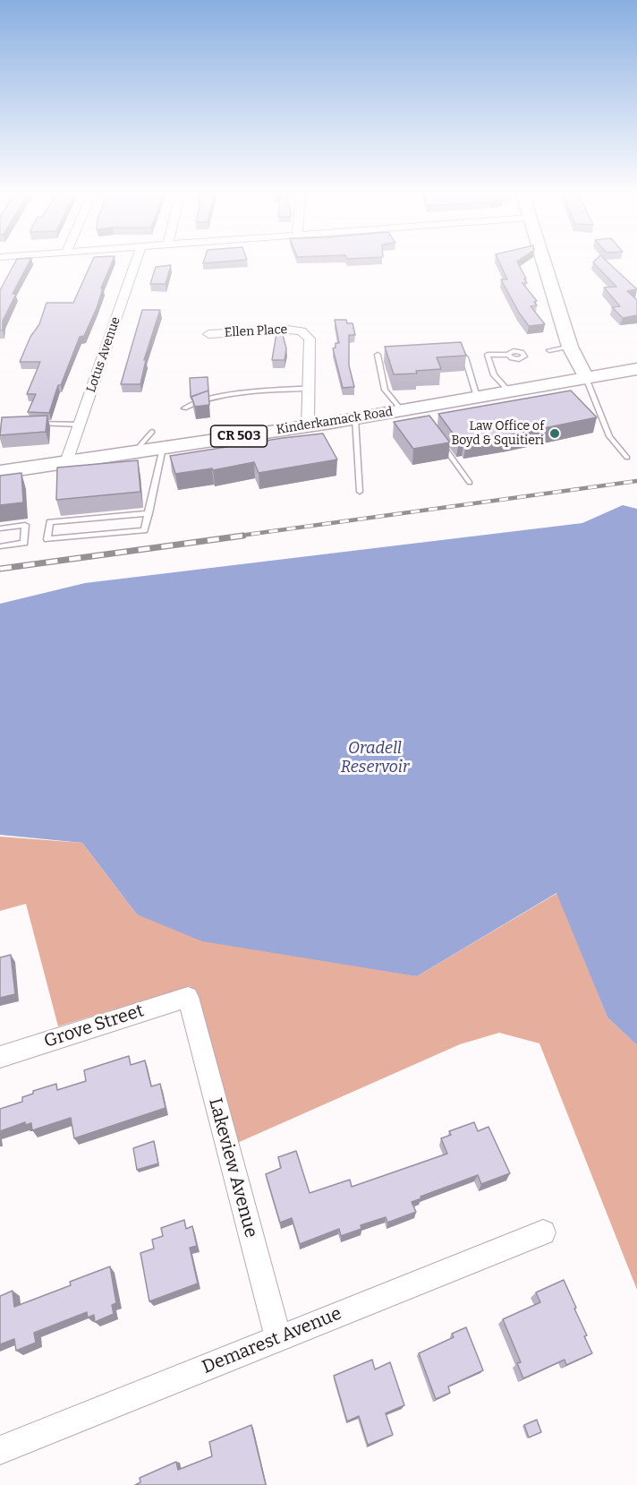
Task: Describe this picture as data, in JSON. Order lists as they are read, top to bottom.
{
  "streets": {
    "main road": ["Kinderkamack Road", "CR 503"],
    "street": [
      "Ellen Place",
      "Lotus Avenue",
      "Grove Street",
      "Lakeview Avenue",
      "Demarest Avenue"
    ]
  },
  "crossings": [
    ["Ellen Place", "Kinderkamack Road"],
    ["Lotus Avenue", "Kinderkamack Road"],
    ["Grove Street", "Lakeview Avenue"],
    ["Lakeview Avenue", "Demarest Avenue"]
  ],
  "water": ["Oradell Reservoir"],
  "places": ["Law Office of Boyd & Squitieri"]
}
